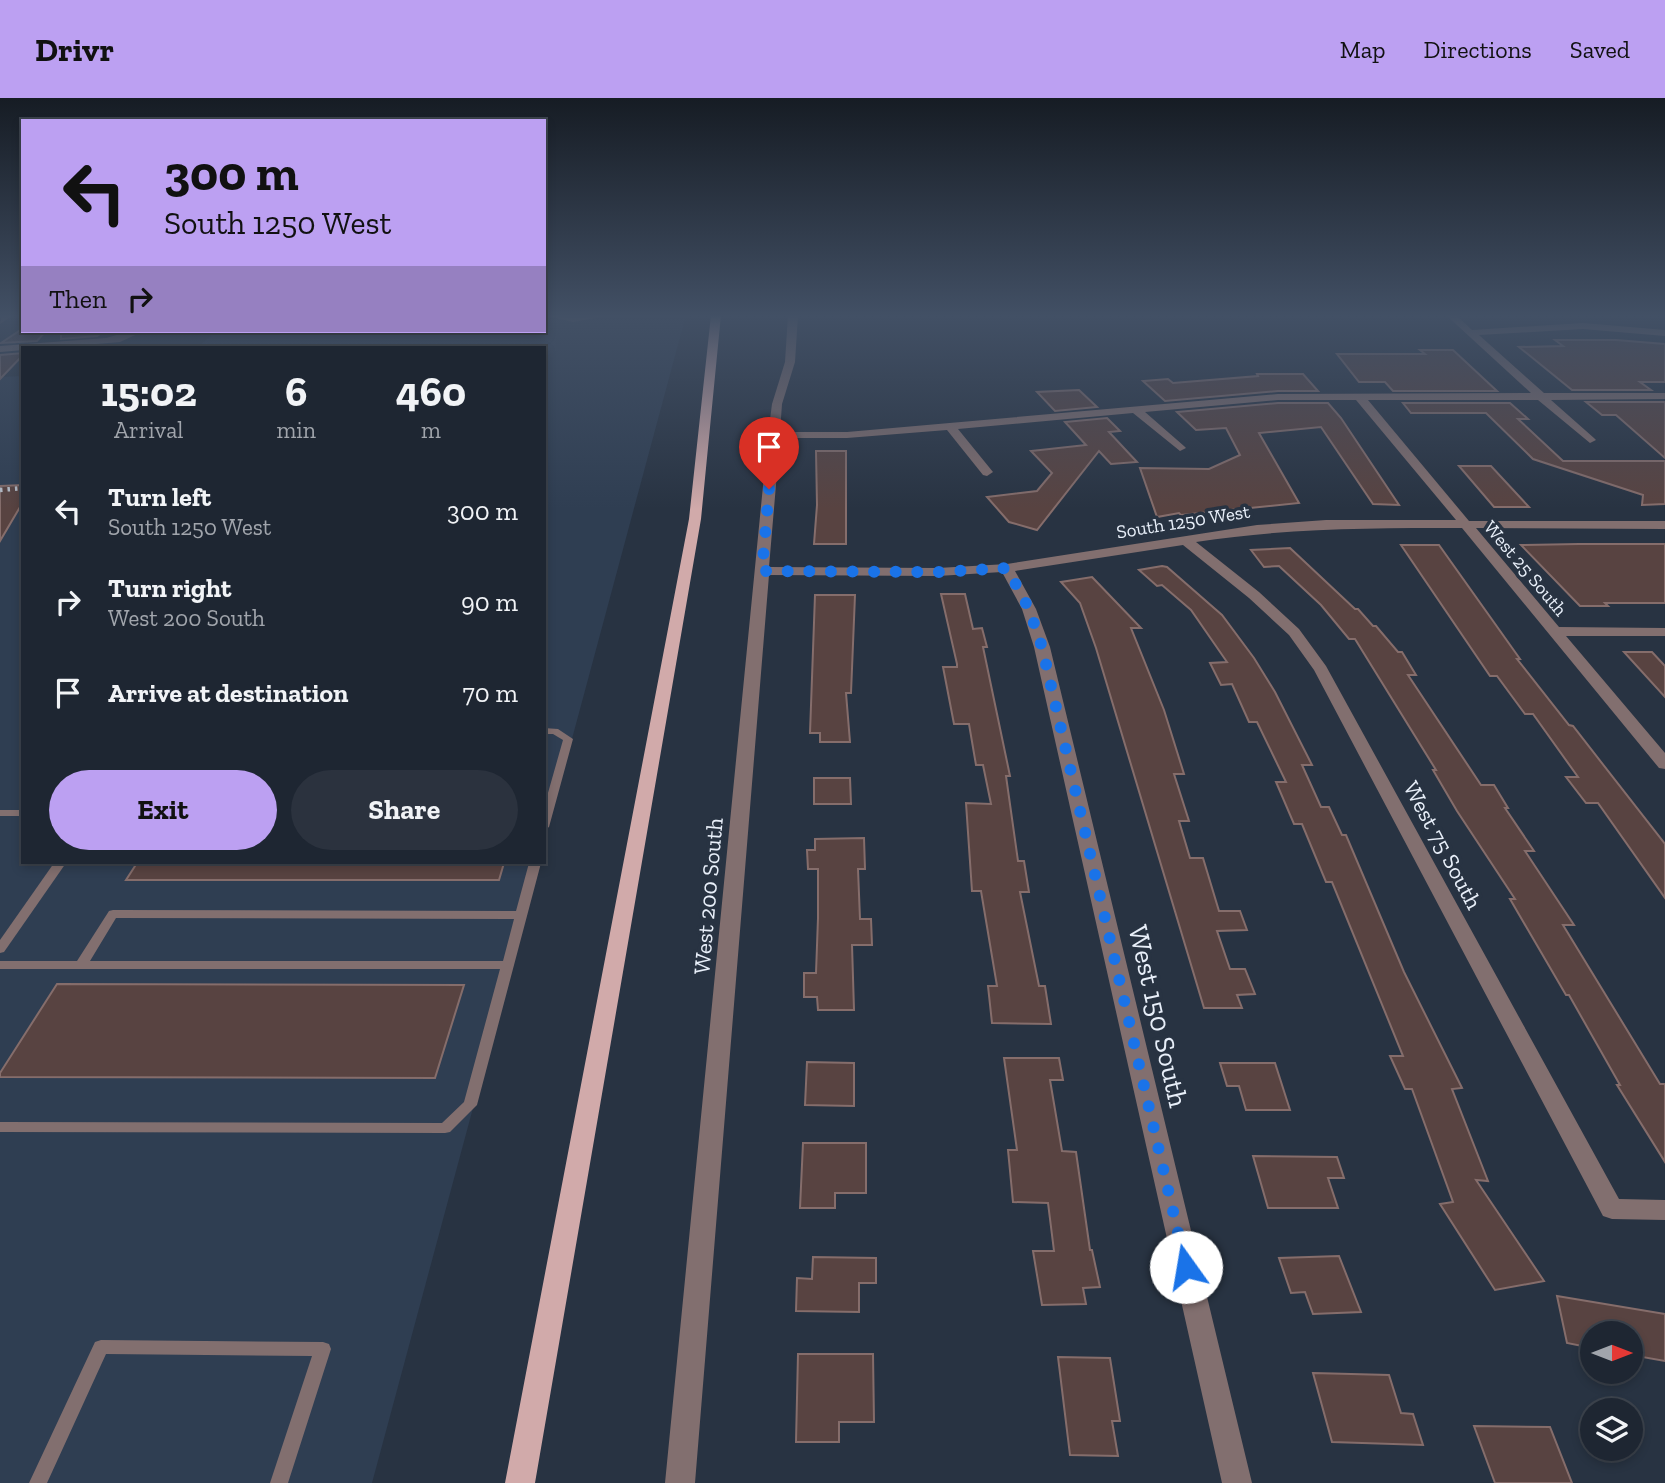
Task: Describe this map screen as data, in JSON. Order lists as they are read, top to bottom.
{
  "streets": {
    "street": [
      "South 1250 West",
      "West 25 South",
      "West 75 South",
      "West 200 South",
      "West 150 South"
    ]
  },
  "crossings": [
    ["South 1250 West", "West 25 South"],
    ["South 1250 West", "West 75 South"],
    ["South 1250 West", "West 200 South"],
    ["South 1250 West", "West 150 South"]
  ],
  "north": "right",
  "page": {
    "header": "Drivr",
    "nav": ["Map", "Directions", "Saved"],
    "turn": ["300 m", "South 1250 West"],
    "then": "Then",
    "eta": [
      "15:02",
      "Arrival",
      "6",
      "min",
      "460",
      "m"
    ],
    "list": [
      {
        "name": "Turn left",
        "note": "South 1250 West",
        "value": "300 m"
      },
      {
        "name": "Turn right",
        "note": "West 200 South",
        "value": "90 m"
      },
      {
        "name": "Arrive at destination",
        "value": "70 m"
      }
    ],
    "buttons": ["Exit", "Share"]
  }
}
